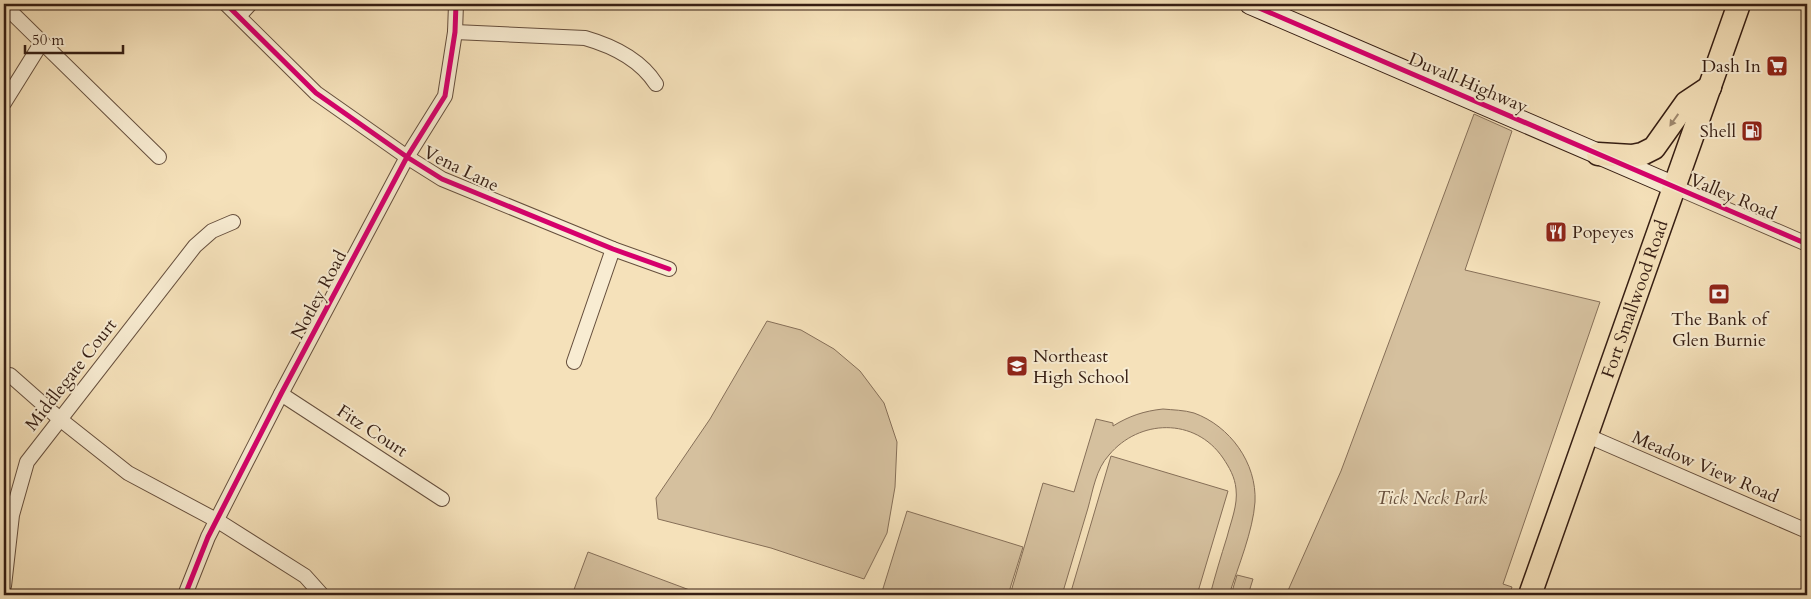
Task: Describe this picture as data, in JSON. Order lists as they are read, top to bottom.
{
  "streets": {
    "main road": ["Fort Smallwood Road"],
    "street": [
      "Duvall Highway",
      "Vena Lane",
      "Valley Road",
      "Notley Road",
      "Middlegate Court",
      "Fitz Court",
      "Meadow View Road"
    ]
  },
  "crossings": [
    ["Duvall Highway", "Valley Road"],
    ["Duvall Highway", "Fort Smallwood Road"],
    ["Vena Lane", "Notley Road"],
    ["Valley Road", "Fort Smallwood Road"],
    ["Notley Road", "Fitz Court"],
    ["Fort Smallwood Road", "Meadow View Road"]
  ],
  "parks": ["Tick Neck Park"],
  "places": {
    "supermarket": ["Dash In"],
    "fuel station": ["Shell"],
    "restaurant": ["Popeyes"],
    "bank": ["The Bank of Glen Burnie"],
    "school or university": ["Northeast High School"]
  },
  "scale_bar": "50 m"
}
